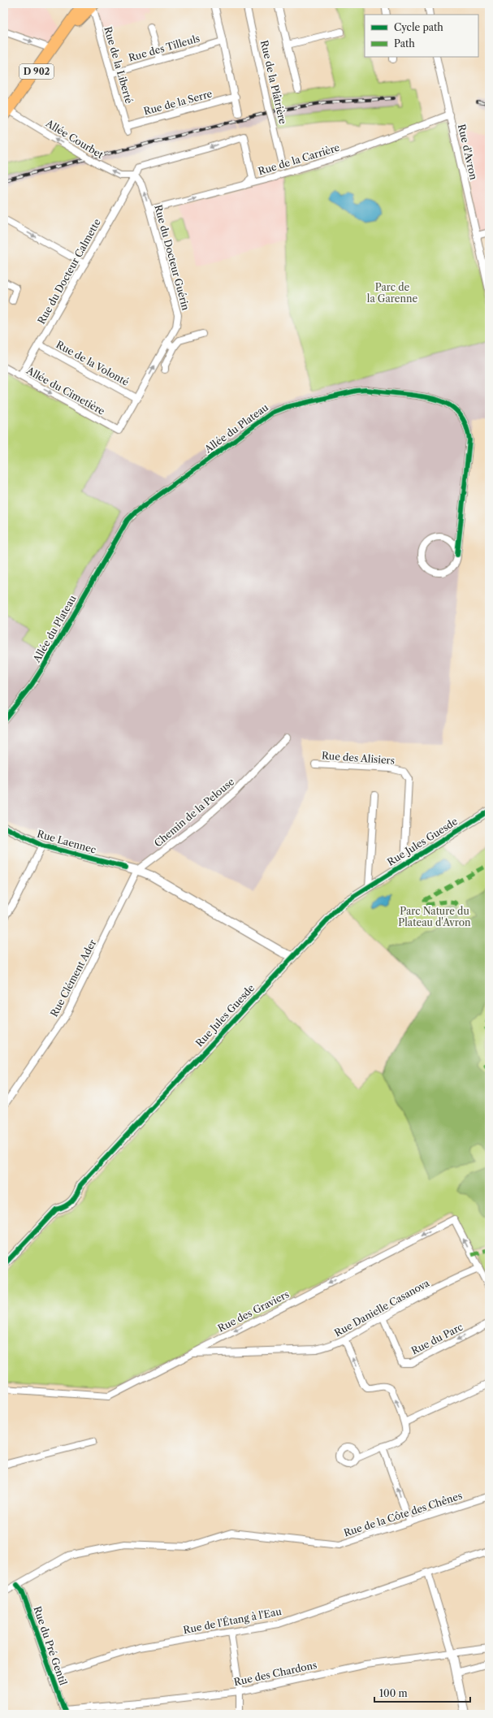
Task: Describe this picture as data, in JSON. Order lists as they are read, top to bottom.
{
  "streets": {
    "main road": ["D 902"],
    "street": [
      "Rue des Tilleuls",
      "Rue de la Liberté",
      "Rue de la Plâtrière",
      "Rue de la Serre",
      "Allée Courbet",
      "Rue d'Avron",
      "Rue de la Carrière",
      "Rue du Docteur Guérin",
      "Rue du Docteur Calmette",
      "Rue de la Volonté",
      "Allée du Cimetière",
      "Allée du Plateau",
      "Rue des Alisiers",
      "Chemin de la Pelouse",
      "Rue Laennec",
      "Rue Jules Guesde",
      "Rue Clément Ader",
      "Rue Danielle Casanova",
      "Rue des Graviers",
      "Rue du Parc",
      "Rue de la Côte des Chênes",
      "Rue de l'Étang à l'Eau",
      "Rue du Pré Gentil",
      "Rue des Chardons"
    ]
  },
  "crossings": [
    ["Rue des Tilleuls", "Rue de la Liberté"],
    ["Rue de la Liberté", "D 902"],
    ["Rue de la Liberté", "Rue de la Serre"],
    ["D 902", "Allée Courbet"],
    ["Allée Courbet", "Rue du Docteur Guérin"],
    ["Allée Courbet", "Rue du Docteur Calmette"],
    ["Rue d'Avron", "Rue de la Carrière"],
    ["Rue de la Carrière", "Rue du Docteur Guérin"],
    ["Rue de la Carrière", "Rue du Docteur Calmette"],
    ["Rue du Docteur Guérin", "Rue du Docteur Calmette"],
    ["Rue du Docteur Guérin", "Rue de la Volonté"],
    ["Rue du Docteur Guérin", "Allée du Cimetière"],
    ["Rue du Docteur Calmette", "Rue de la Volonté"],
    ["Rue du Docteur Calmette", "Allée du Cimetière"],
    ["Rue des Alisiers", "Rue Jules Guesde"],
    ["Chemin de la Pelouse", "Rue Laennec"],
    ["Chemin de la Pelouse", "Rue Clément Ader"],
    ["Rue Laennec", "Rue Jules Guesde"],
    ["Rue Laennec", "Rue Clément Ader"],
    ["Rue Danielle Casanova", "Rue des Graviers"],
    ["Rue Danielle Casanova", "Rue du Parc"],
    ["Rue de la Côte des Chênes", "Rue du Pré Gentil"],
    ["Rue de l'Étang à l'Eau", "Rue du Pré Gentil"],
    ["Rue du Pré Gentil", "Rue des Chardons"]
  ],
  "one_way": ["Allée Courbet", "Allée du Cimetière", "Rue des Graviers"],
  "parks": ["Parc de la Garenne", "Parc Nature du Plateau d'Avron"],
  "legend": ["Cycle path", "Path"],
  "scale_bar": "100 m"
}
